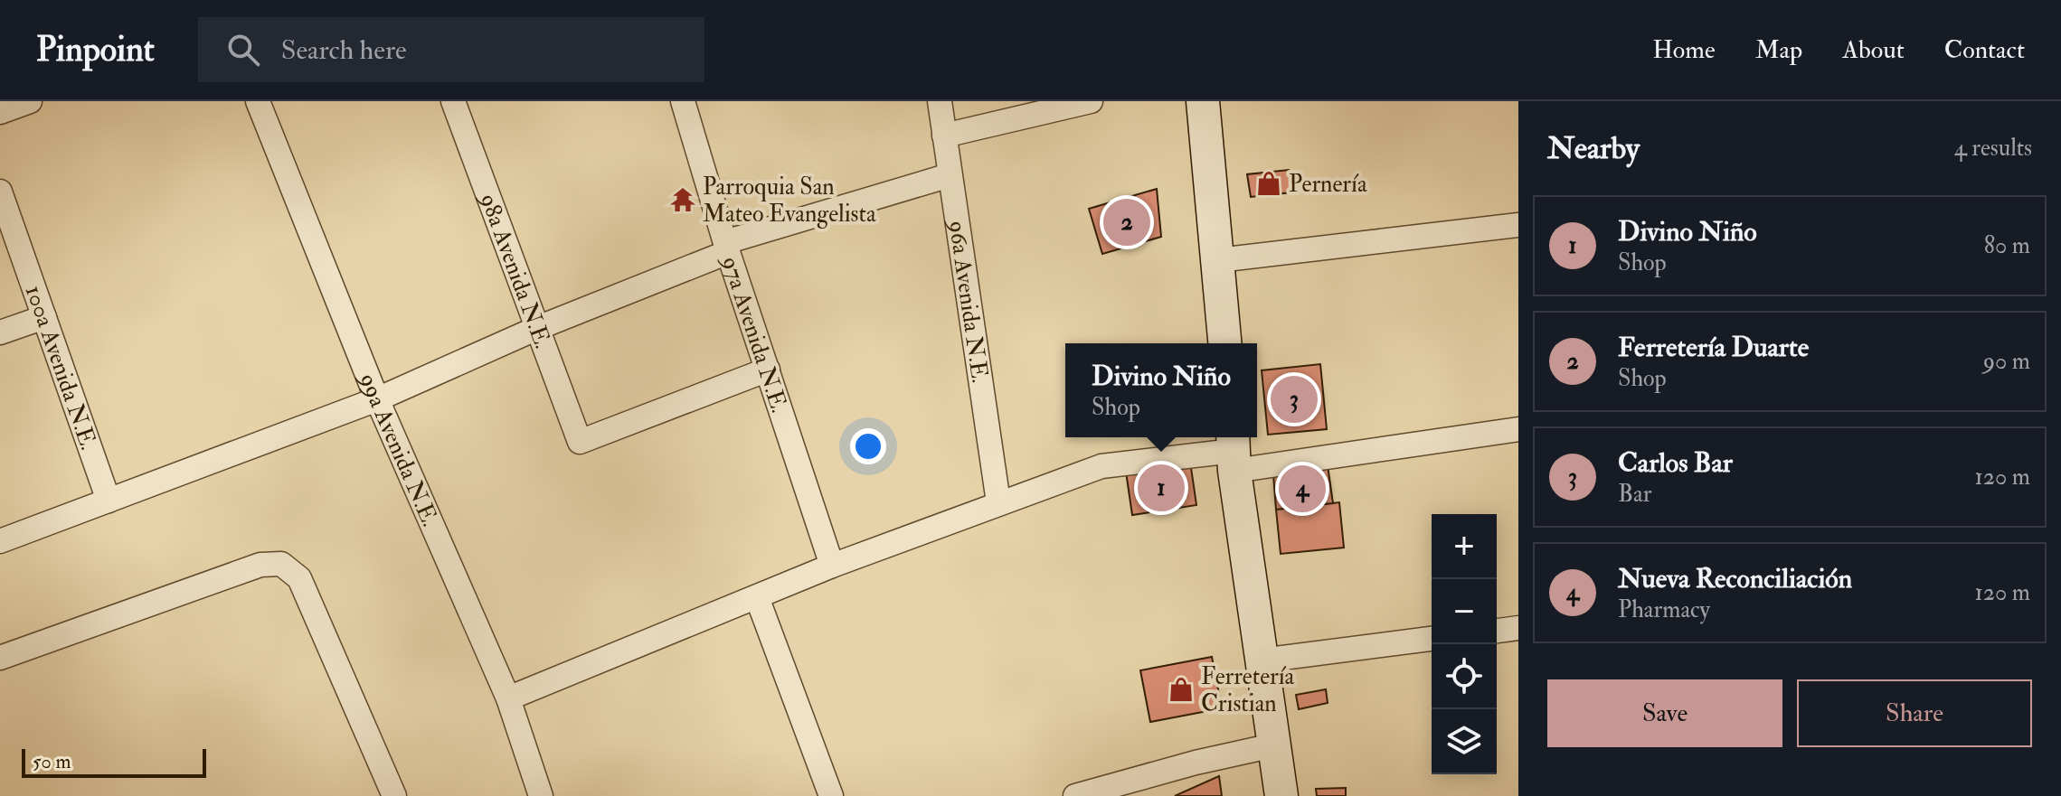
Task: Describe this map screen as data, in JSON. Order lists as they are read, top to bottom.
{
  "streets": {
    "street": [
      "98a Avenida N.E.",
      "96a Avenida N.E.",
      "97a Avenida N.E.",
      "100a Avenida N.E.",
      "99a Avenida N.E."
    ]
  },
  "crossings": [
    ["98a Avenida N.E.", "97a Avenida N.E."]
  ],
  "places": {
    "shop": ["Pernería", "Ferretería Cristian"],
    "temple": ["Parroquia San Mateo Evangelista"]
  },
  "scale_bar": "50 m",
  "page": {
    "header": "Pinpoint",
    "search": "Search here",
    "nav": [
      "Home",
      "Map",
      "About",
      "Contact"
    ],
    "heading": ["Nearby", "4 results"],
    "pins": [
      "2",
      "3",
      "1",
      "4"
    ],
    "list": [
      {
        "mark": "1",
        "name": "Divino Niño",
        "note": "Shop",
        "value": "80 m"
      },
      {
        "mark": "2",
        "name": "Ferretería Duarte",
        "note": "Shop",
        "value": "90 m"
      },
      {
        "mark": "3",
        "name": "Carlos Bar",
        "note": "Bar",
        "value": "120 m"
      },
      {
        "mark": "4",
        "name": "Nueva Reconciliación",
        "note": "Pharmacy",
        "value": "120 m"
      }
    ],
    "popup": ["Divino Niño", "Shop"],
    "map_buttons": ["+", "−"],
    "buttons": ["Save", "Share"],
    "scale": "50 m"
  }
}
